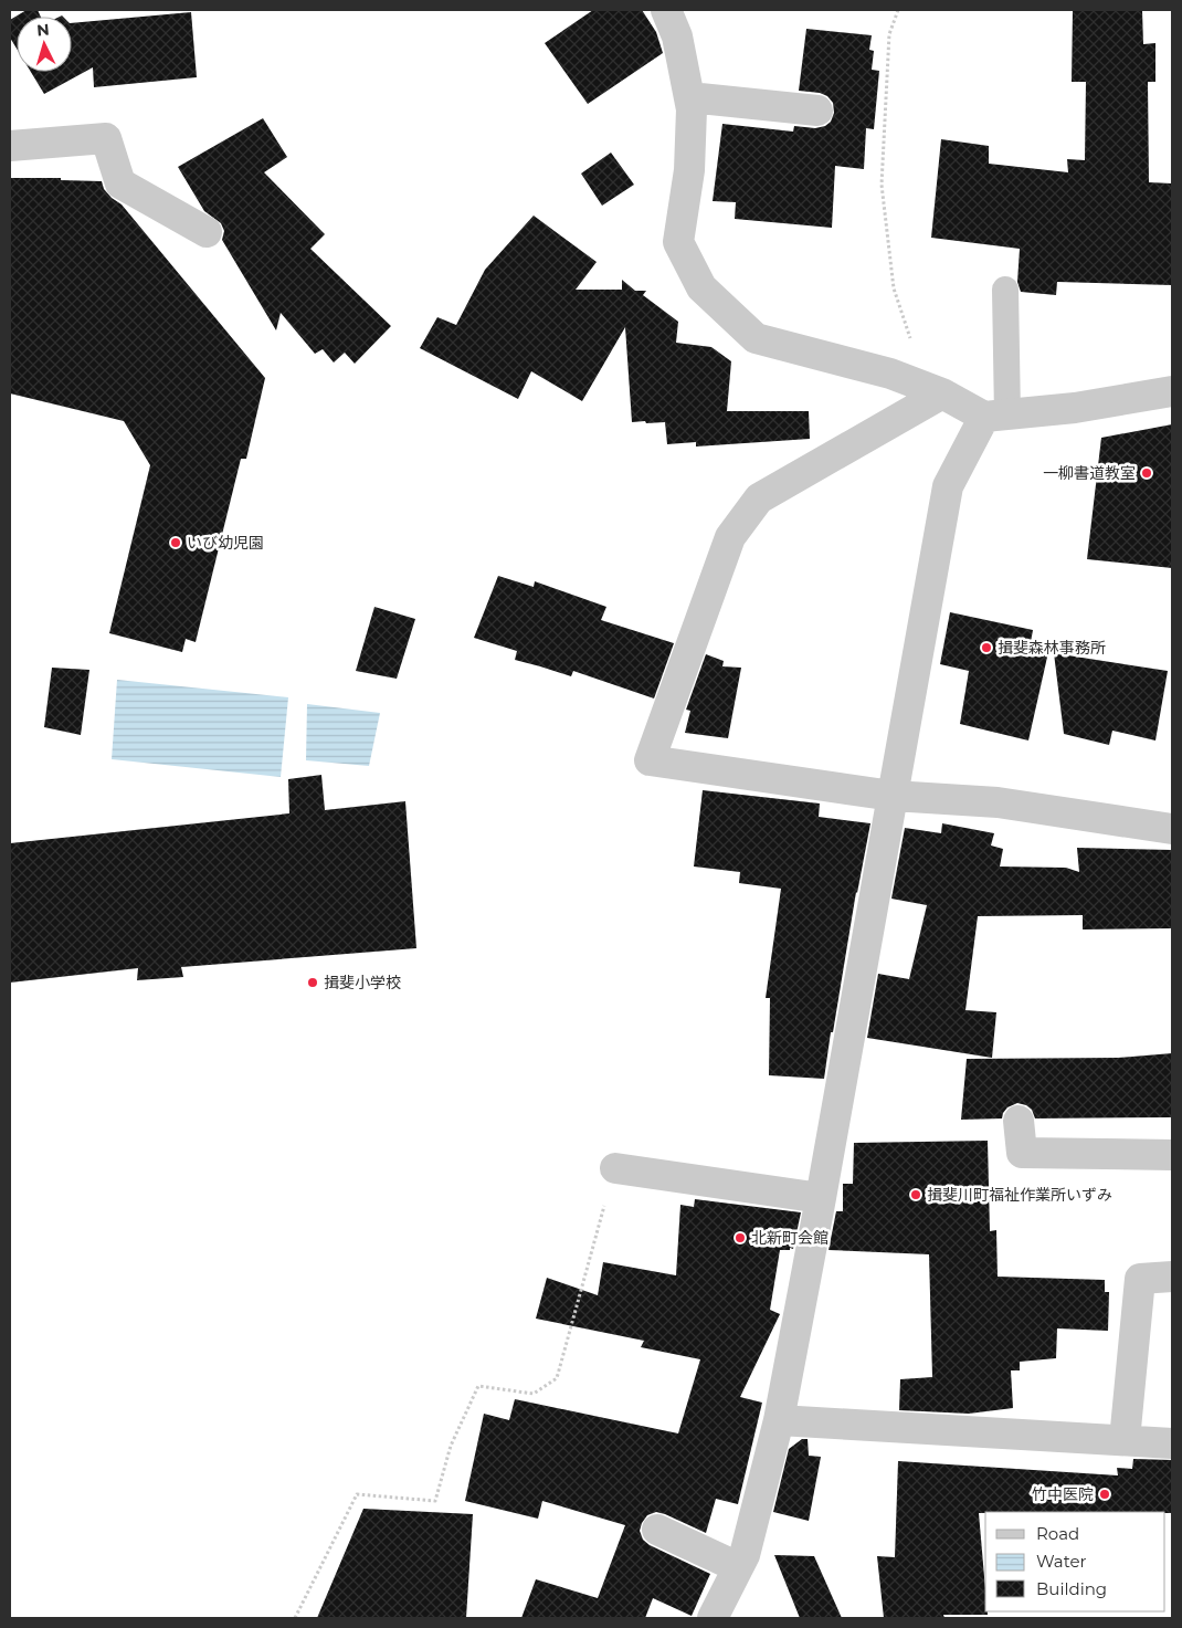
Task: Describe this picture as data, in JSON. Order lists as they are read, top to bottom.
{
  "places": [
    "一柳書道教室",
    "いび幼児園",
    "揖斐森林事務所",
    "揖斐小学校",
    "揖斐川町福祉作業所いずみ",
    "北新町会館",
    "竹中医院"
  ],
  "legend": ["Road", "Water", "Building"],
  "north": "top"
}
